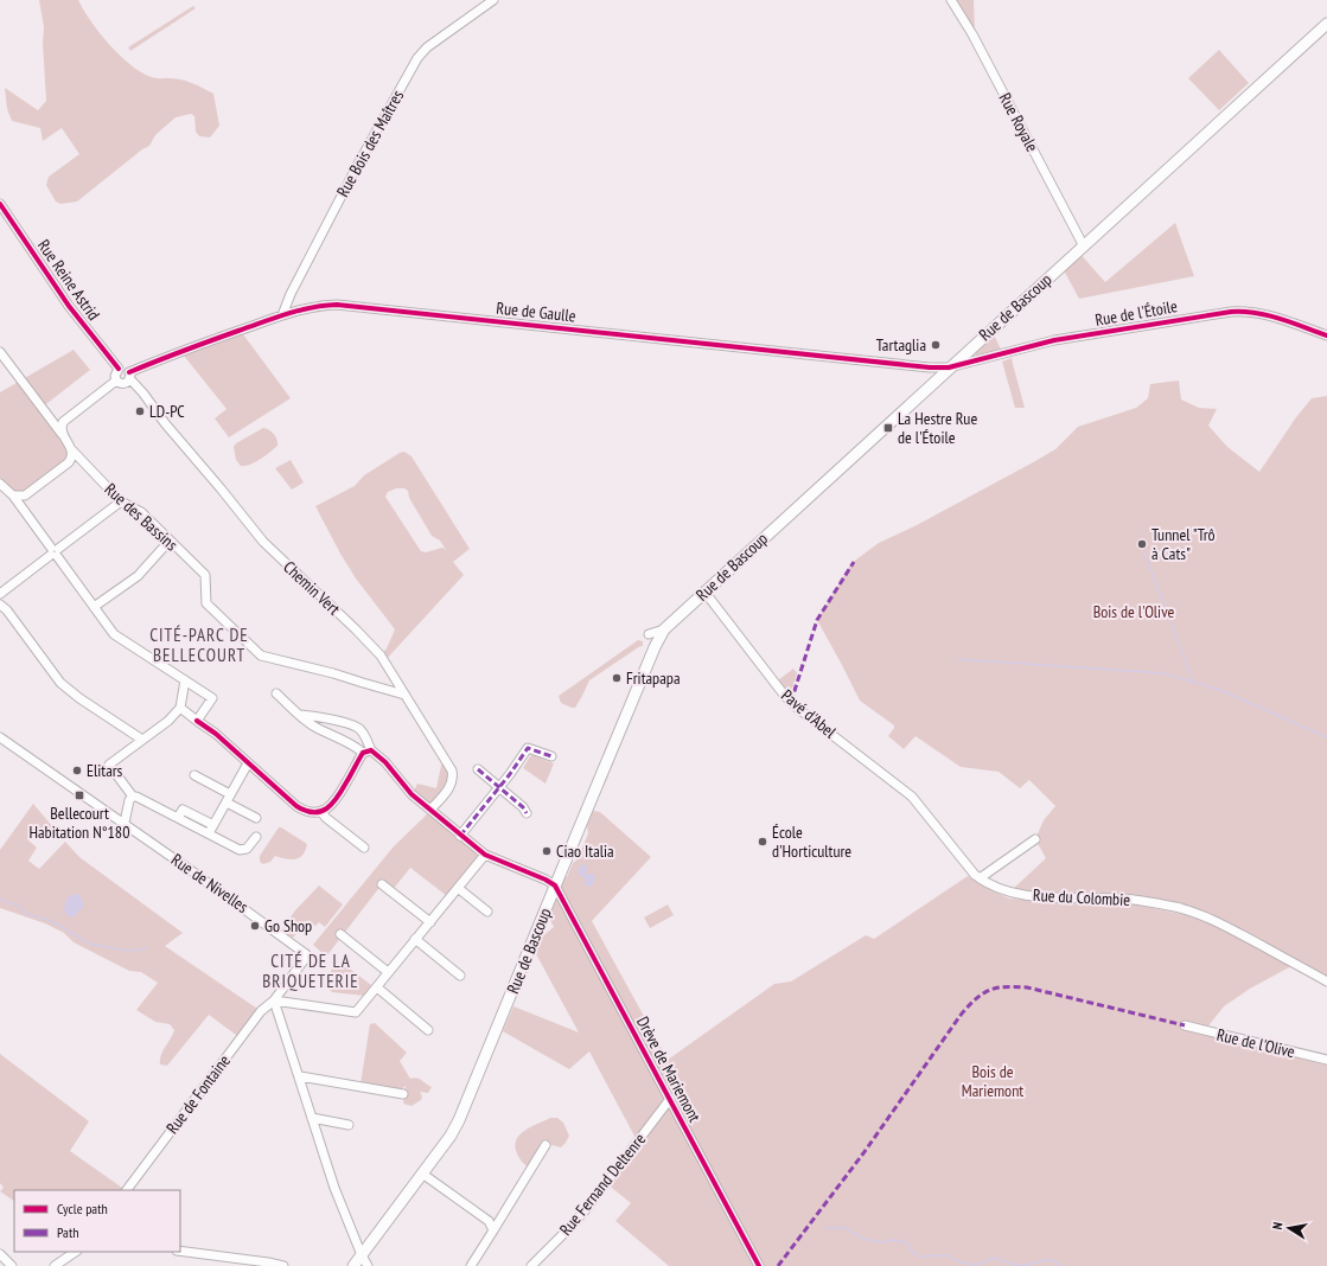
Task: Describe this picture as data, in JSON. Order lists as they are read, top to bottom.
{
  "streets": {
    "main road": ["Rue de Bascoup"],
    "street": [
      "Rue Royale",
      "Rue Bois des Maîtres",
      "Rue Reine Astrid",
      "Rue de Gaulle",
      "Rue de l'Étoile",
      "Rue des Bassins",
      "Chemin Vert",
      "Pavé d'Abel",
      "Rue de Nivelles",
      "Rue du Colombie",
      "Rue de l'Olive",
      "Drève de Mariemont",
      "Rue de Fontaine",
      "Rue Fernand Deltenre"
    ]
  },
  "crossings": [
    ["Rue Royale", "Rue de Bascoup"],
    ["Rue Bois des Maîtres", "Rue de Gaulle"],
    ["Rue Reine Astrid", "Rue de Gaulle"],
    ["Rue Reine Astrid", "Chemin Vert"],
    ["Rue de Bascoup", "Rue de Gaulle"],
    ["Rue de Bascoup", "Rue de l'Étoile"],
    ["Rue de Bascoup", "Pavé d'Abel"],
    ["Rue de Bascoup", "Drève de Mariemont"],
    ["Rue de Gaulle", "Rue de l'Étoile"],
    ["Rue de Gaulle", "Chemin Vert"],
    ["Rue des Bassins", "Chemin Vert"],
    ["Pavé d'Abel", "Rue du Colombie"],
    ["Rue de Nivelles", "Rue de Fontaine"],
    ["Drève de Mariemont", "Rue Fernand Deltenre"]
  ],
  "districts": ["CITÉ-PARC DE BELLECOURT", "CITÉ DE LA BRIQUETERIE"],
  "parks": ["Bois de l'Olive", "Bois de Mariemont"],
  "places": {
    "other": [
      "Tartaglia",
      "LD-PC",
      "Tunnel \"Trô à Cats\"",
      "Fritapapa",
      "Elitars",
      "École d'Horticulture",
      "Ciao Italia",
      "Go Shop"
    ],
    "transit": ["La Hestre Rue de l'Étoile", "Bellecourt Habitation N°180"]
  },
  "legend": ["Cycle path", "Path"],
  "north": "left"
}
